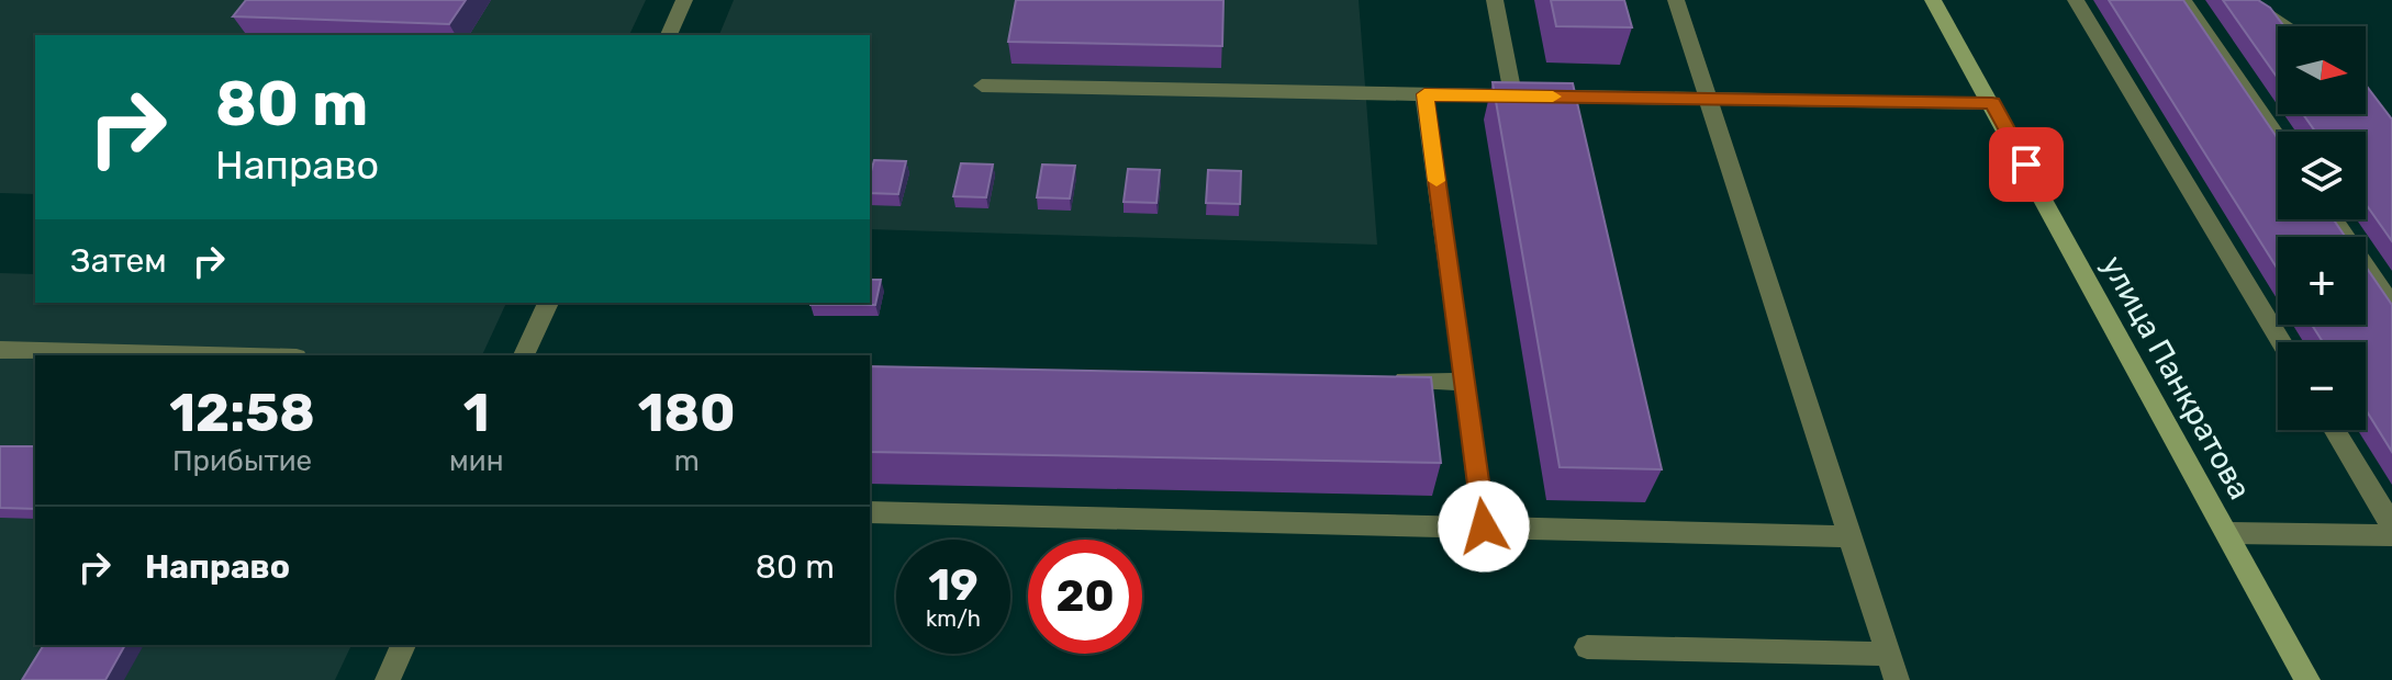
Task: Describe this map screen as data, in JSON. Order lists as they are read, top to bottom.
{
  "streets": {
    "main road": ["улица Панкратова"]
  },
  "north": "right",
  "page": {
    "map_buttons": ["+", "−"],
    "turn": ["80 m", "Направо"],
    "then": "Затем",
    "eta": [
      "12:58",
      "Прибытие",
      "1",
      "мин",
      "180",
      "m"
    ],
    "list": [
      {
        "name": "Направо",
        "value": "80 m"
      }
    ],
    "speed": "19 km/h",
    "limit": "20"
  }
}
